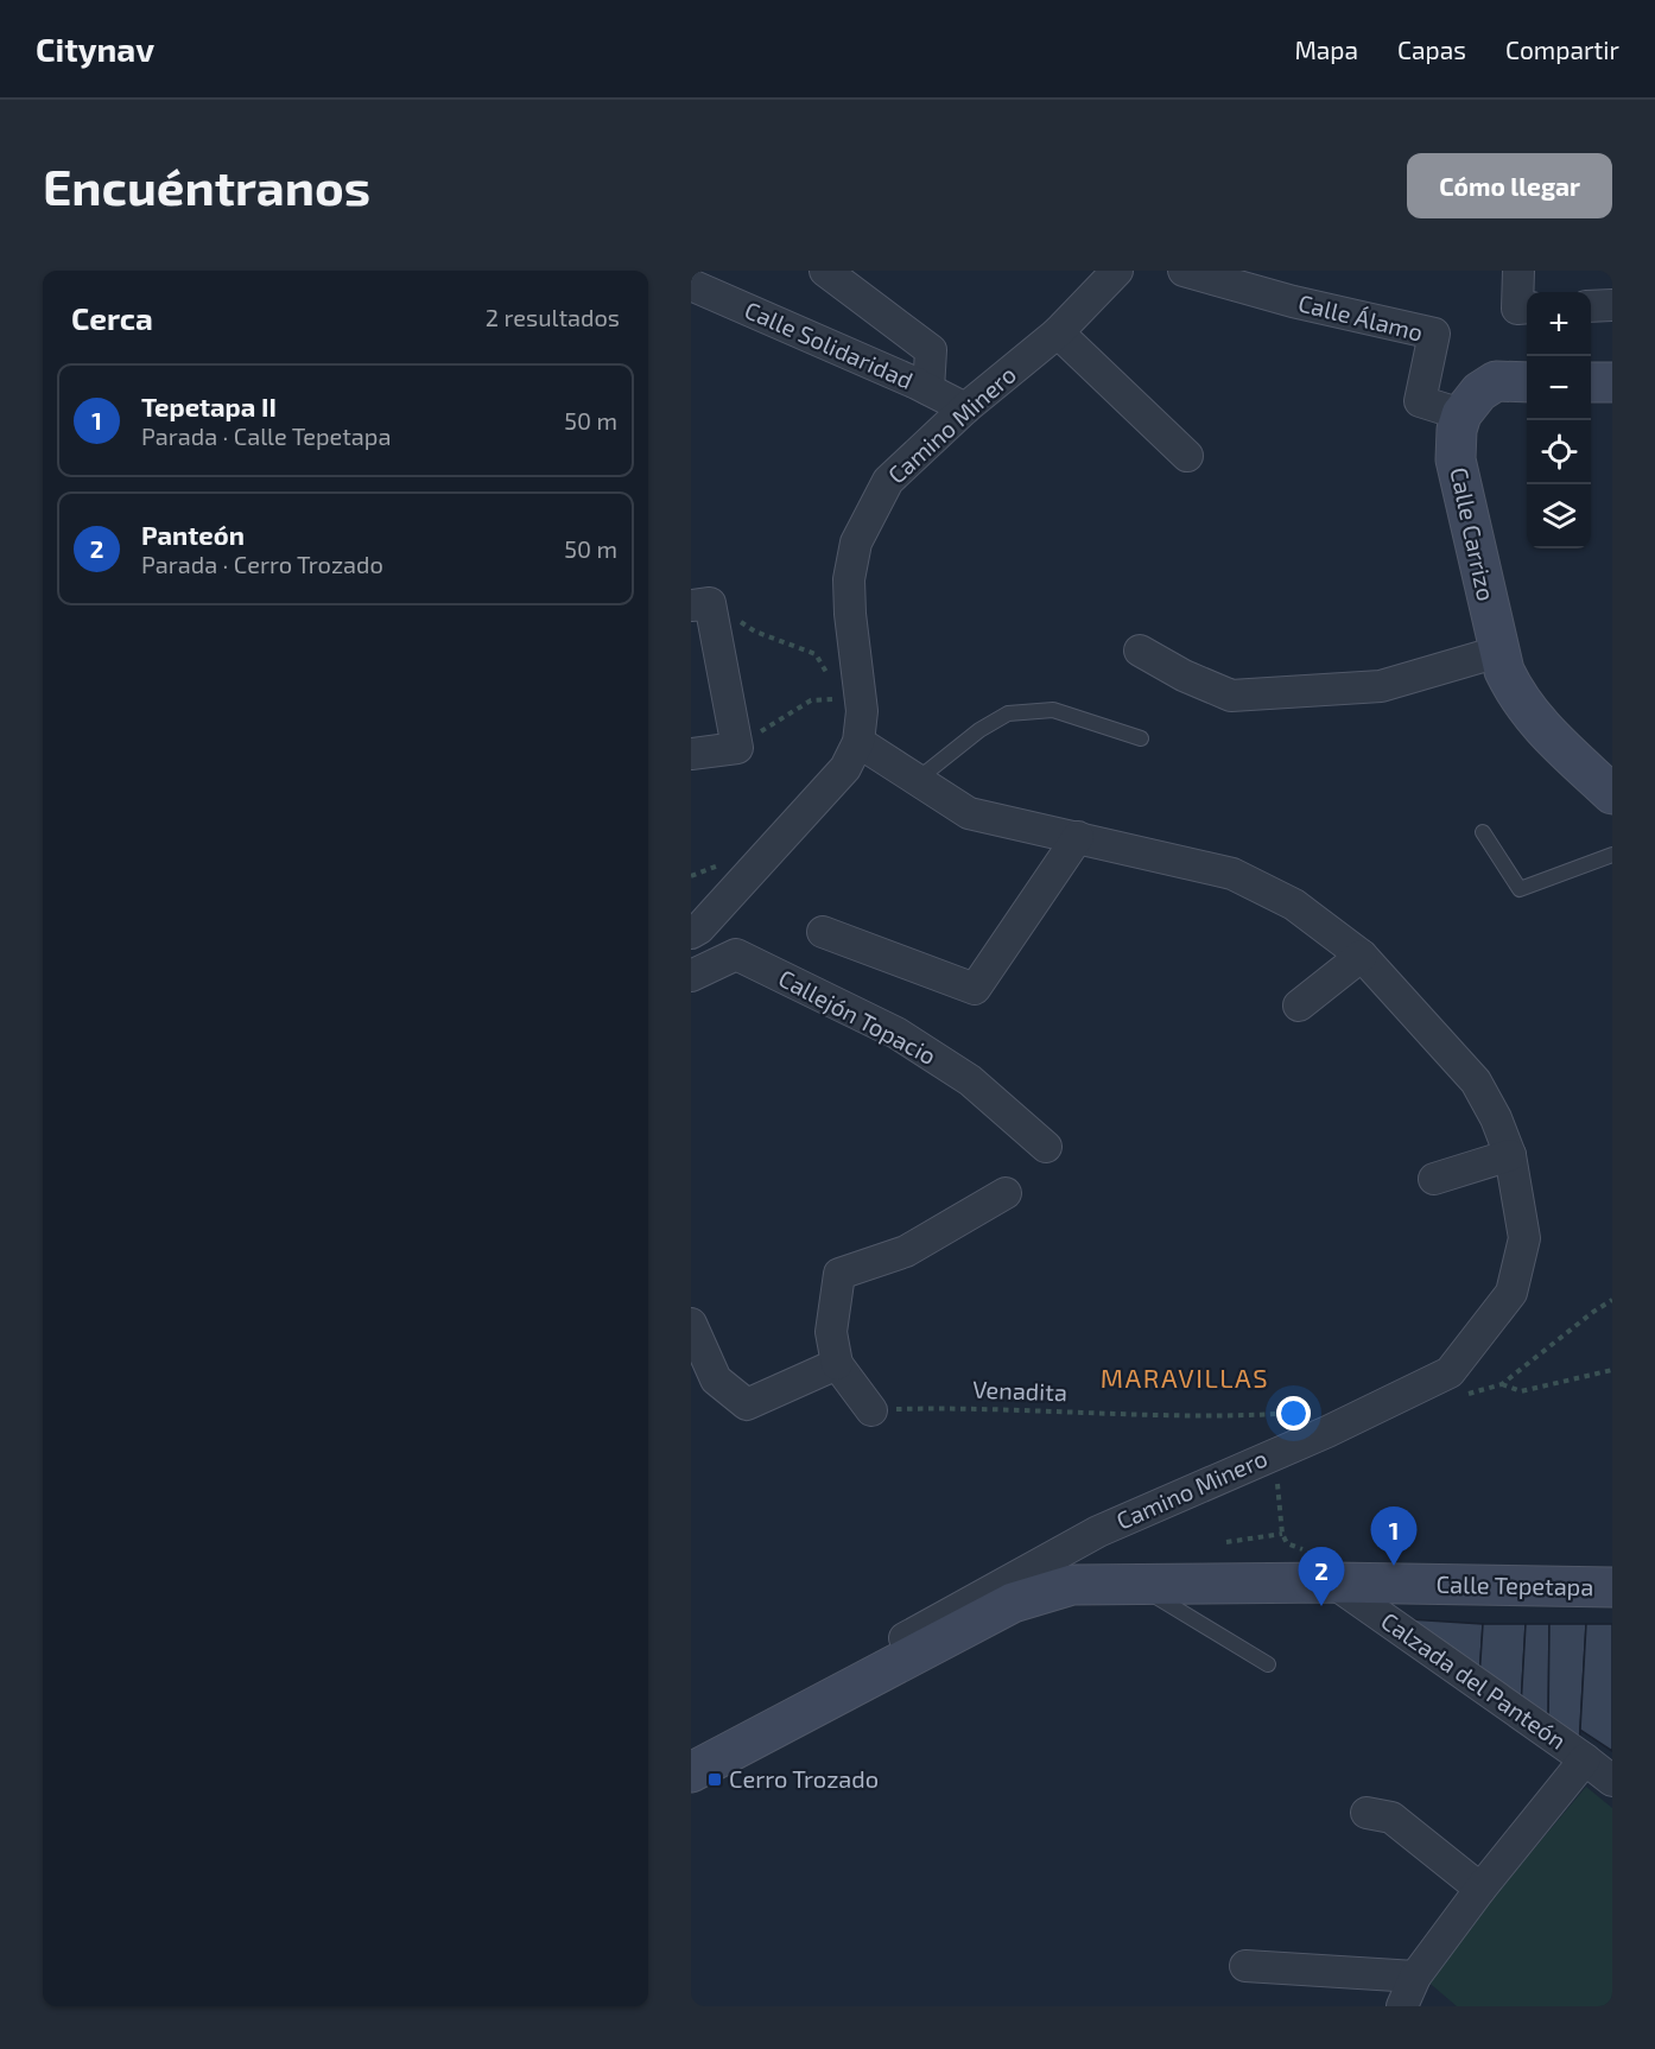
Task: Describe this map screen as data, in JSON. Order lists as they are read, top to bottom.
{
  "streets": {
    "street": [
      "Calle Álamo",
      "Calle Solidaridad",
      "Camino Minero",
      "Calle Carrizo",
      "Callejón Topacio",
      "Calle Tepetapa",
      "Calzada del Panteón"
    ],
    "path": ["Venadita"]
  },
  "crossings": [
    ["Calle Álamo", "Calle Carrizo"],
    ["Calle Solidaridad", "Camino Minero"],
    ["Calle Tepetapa", "Calzada del Panteón"]
  ],
  "districts": ["MARAVILLAS"],
  "places": {
    "transit": ["Cerro Trozado"]
  },
  "page": {
    "header": "Citynav",
    "nav": ["Mapa", "Capas", "Compartir"],
    "buttons": "Cómo llegar",
    "title": "Encuéntranos",
    "heading": ["Cerca", "2 resultados"],
    "map_buttons": ["+", "−"],
    "list": [
      {
        "mark": "1",
        "name": "Tepetapa II",
        "note": "Parada · Calle Tepetapa",
        "value": "50 m"
      },
      {
        "mark": "2",
        "name": "Panteón",
        "note": "Parada · Cerro Trozado",
        "value": "50 m"
      }
    ],
    "pins": ["1", "2"]
  }
}
